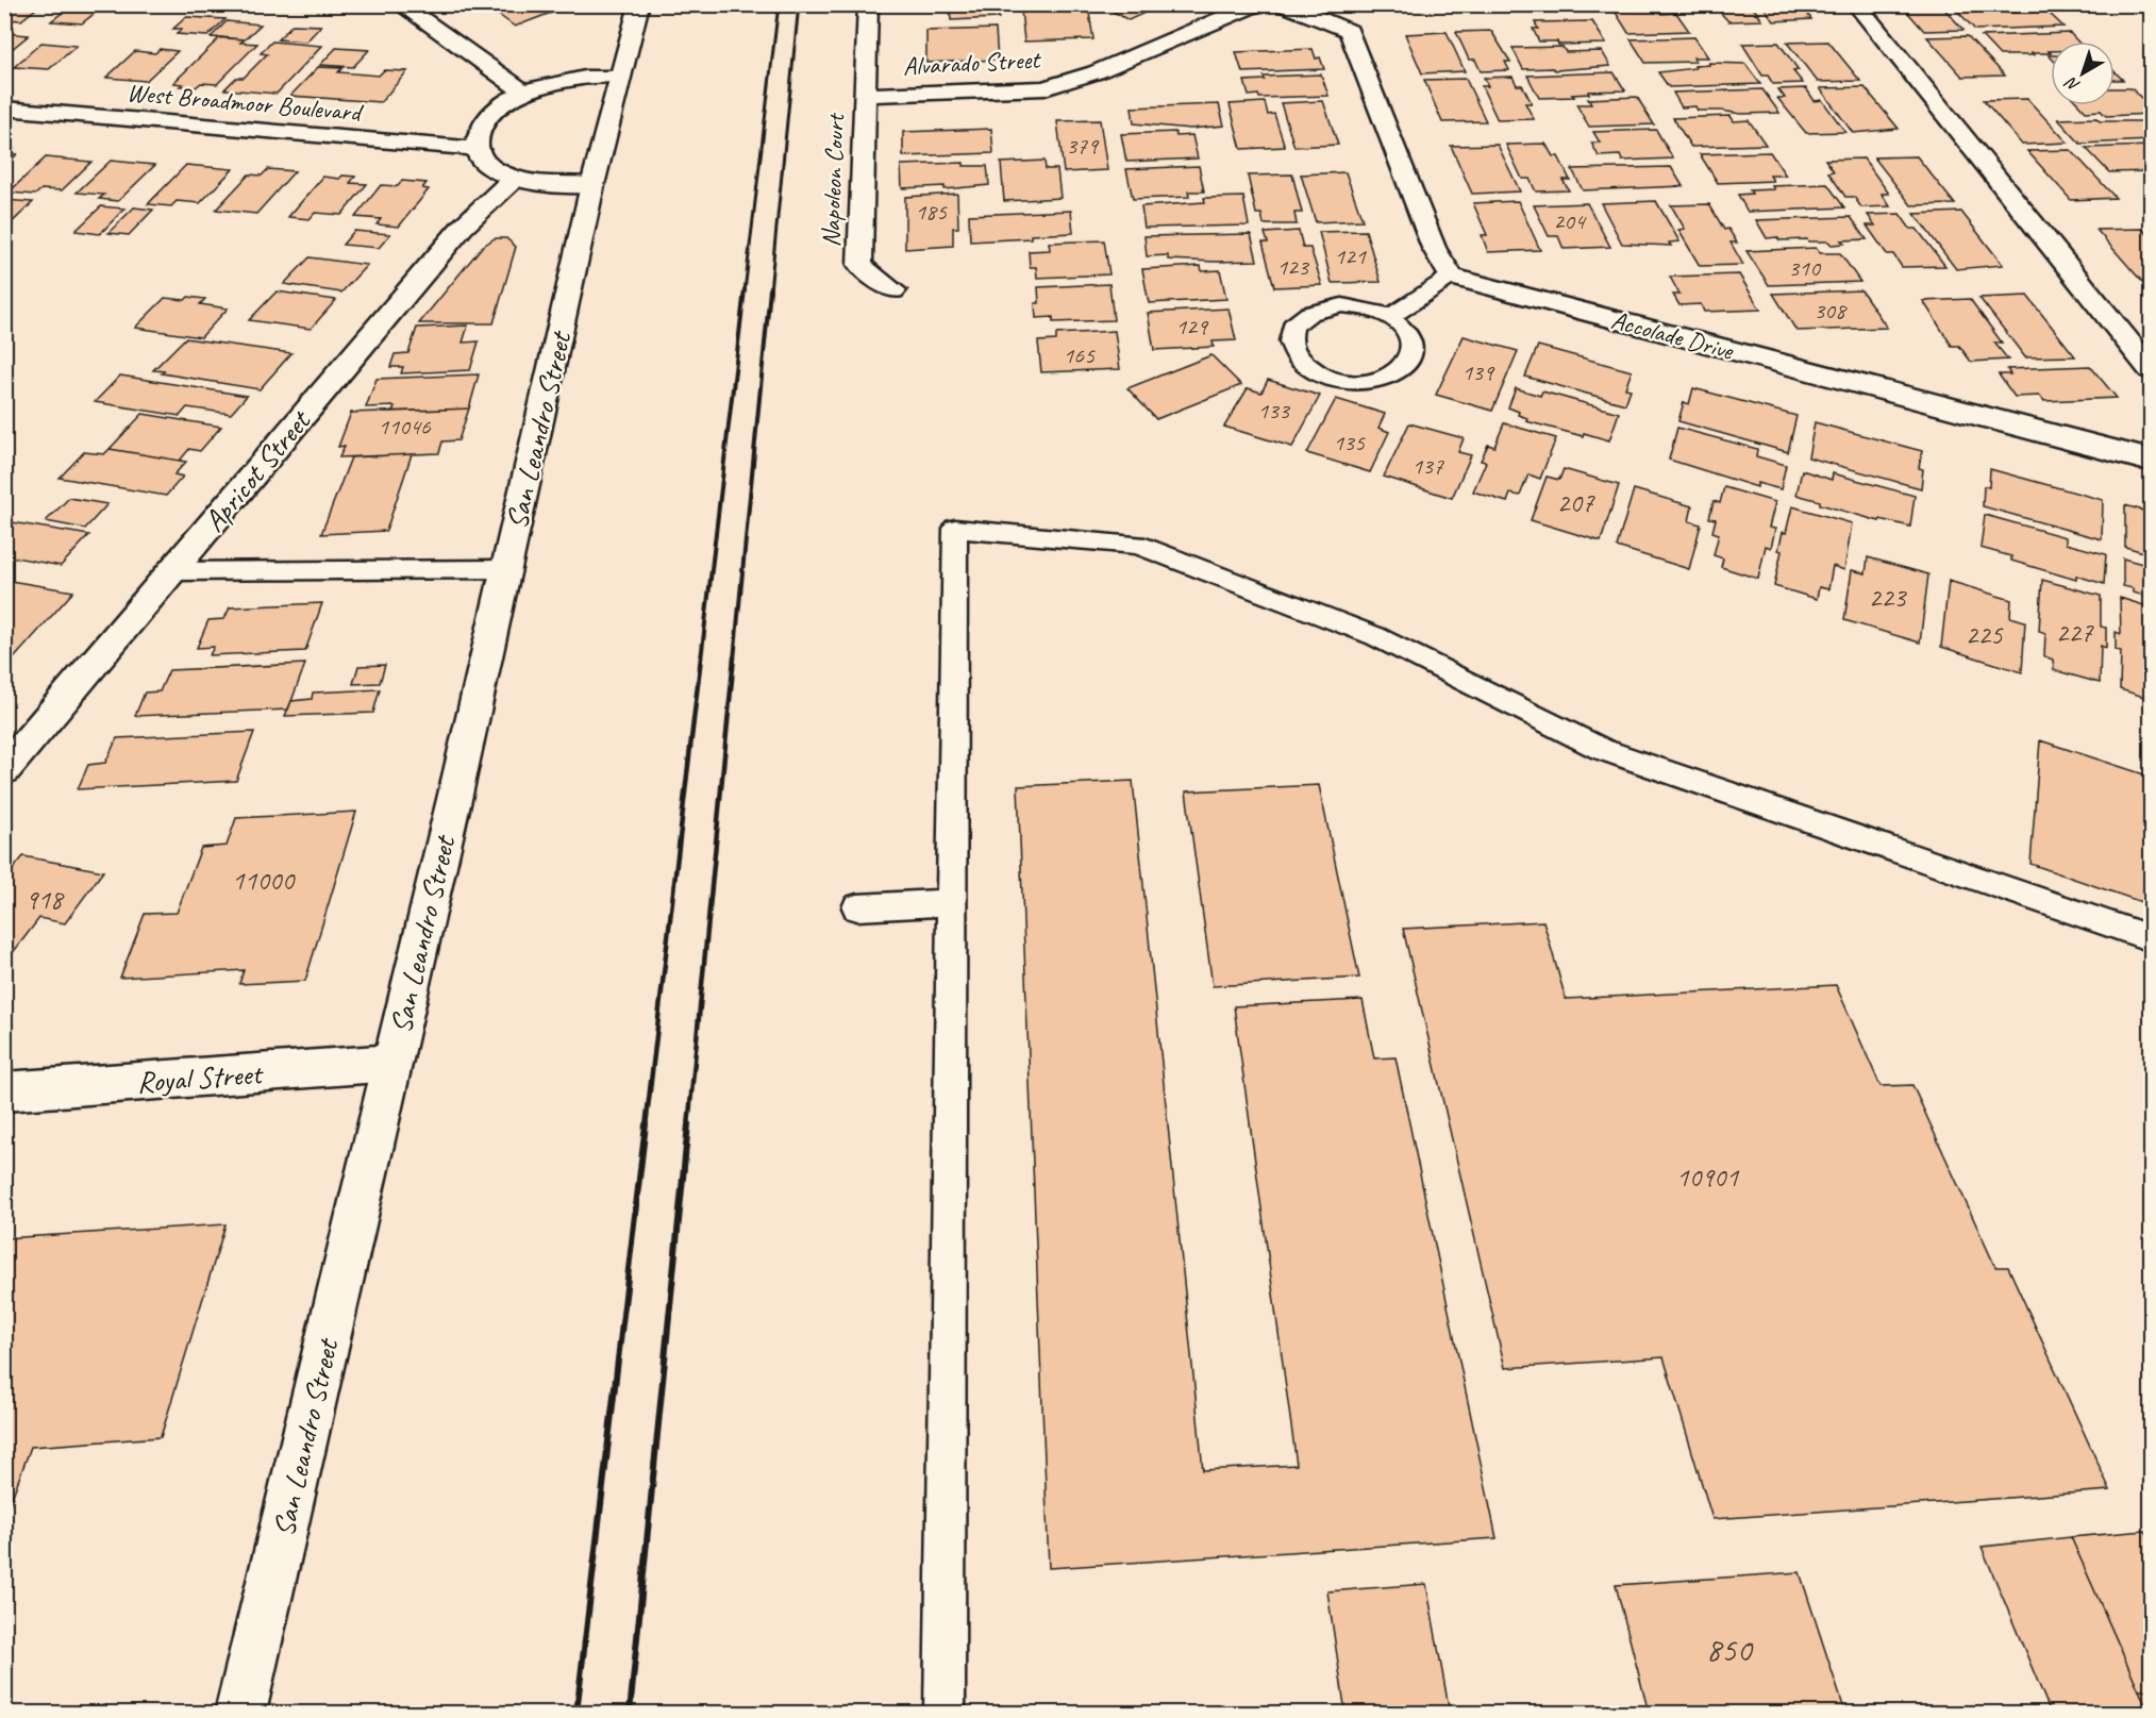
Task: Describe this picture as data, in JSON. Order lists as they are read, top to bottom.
{
  "streets": {
    "street": [
      "Alvarado Street",
      "West Broadmoor Boulevard",
      "Napoleon Court",
      "Accolade Drive",
      "San Leandro Street",
      "Apricot Street",
      "Royal Street"
    ]
  },
  "crossings": [
    ["Alvarado Street", "Napoleon Court"],
    ["San Leandro Street", "Royal Street"]
  ],
  "house_numbers": [
    "379",
    "185",
    "204",
    "121",
    "123",
    "310",
    "308",
    "129",
    "165",
    "139",
    "133",
    "11046",
    "135",
    "137",
    "207",
    "223",
    "227",
    "225",
    "11000",
    "918",
    "10901",
    "850"
  ],
  "north": "bottom left"
}
